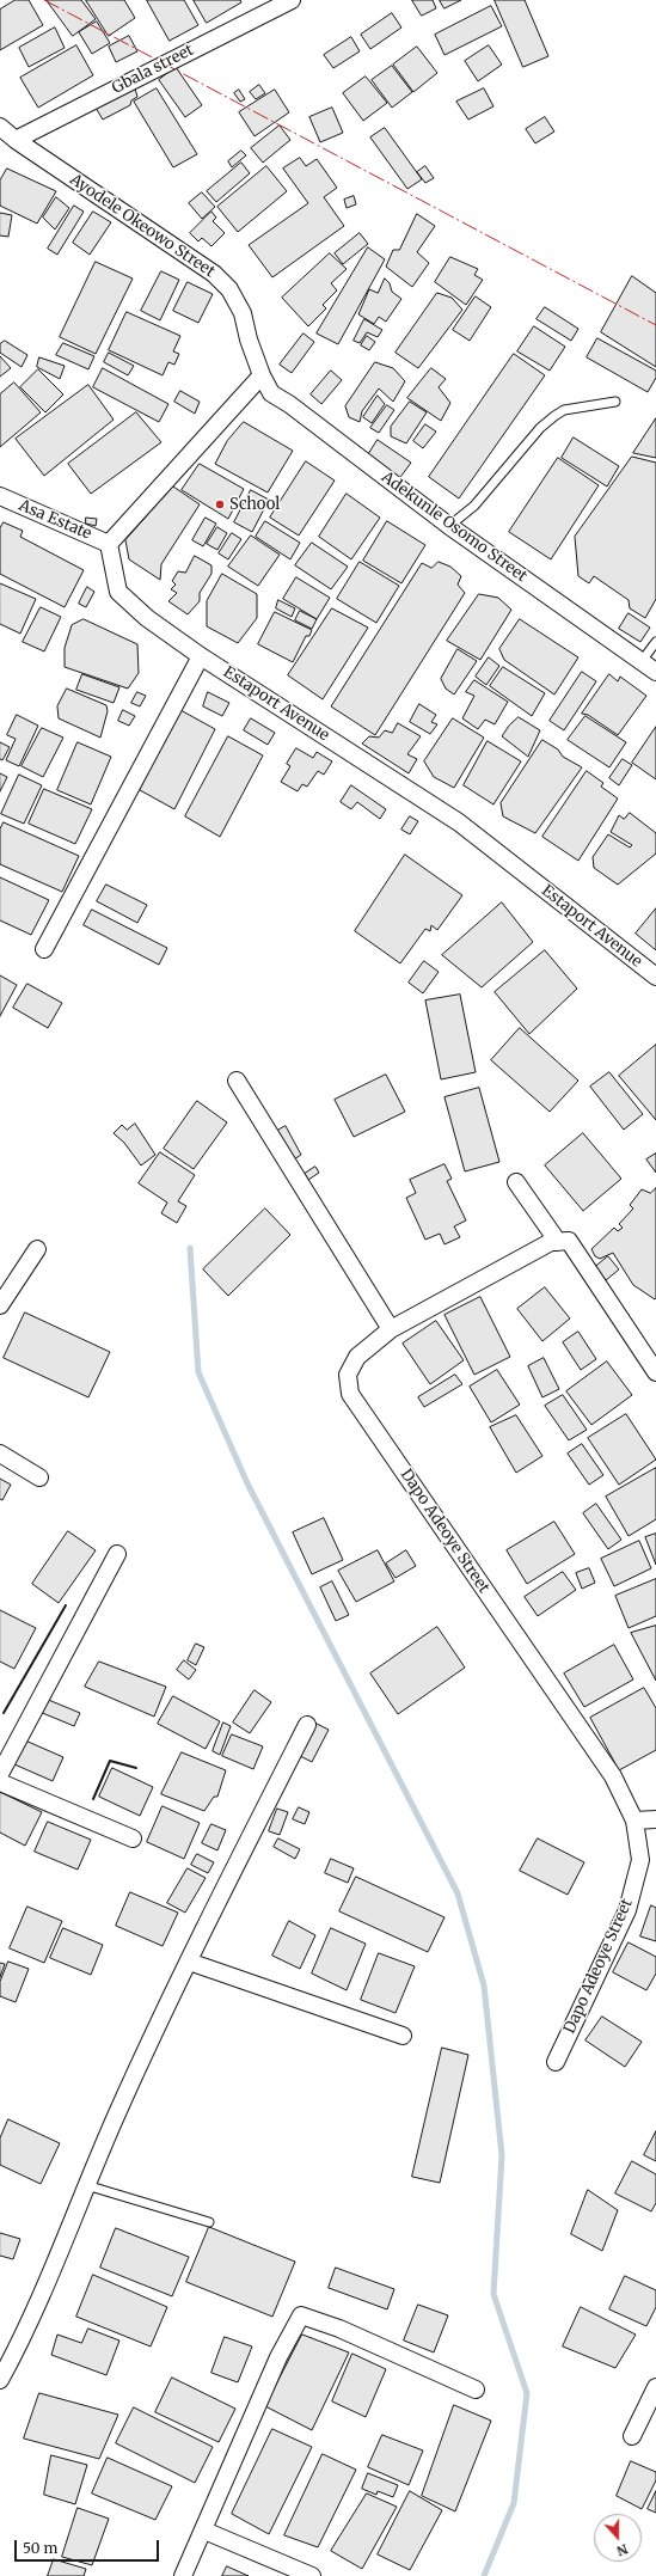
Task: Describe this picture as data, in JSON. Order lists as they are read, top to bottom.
{
  "streets": {
    "street": [
      "Gbala street",
      "Ayodele Okeowo Street",
      "Asa Estate",
      "Adekunle Osomo Street",
      "Estaport Avenue",
      "Dapo Adeoye Street"
    ]
  },
  "crossings": [
    ["Gbala street", "Ayodele Okeowo Street"],
    ["Ayodele Okeowo Street", "Adekunle Osomo Street"],
    ["Asa Estate", "Estaport Avenue"]
  ],
  "places": ["School"],
  "scale_bar": "50 m",
  "north": "bottom"
}
